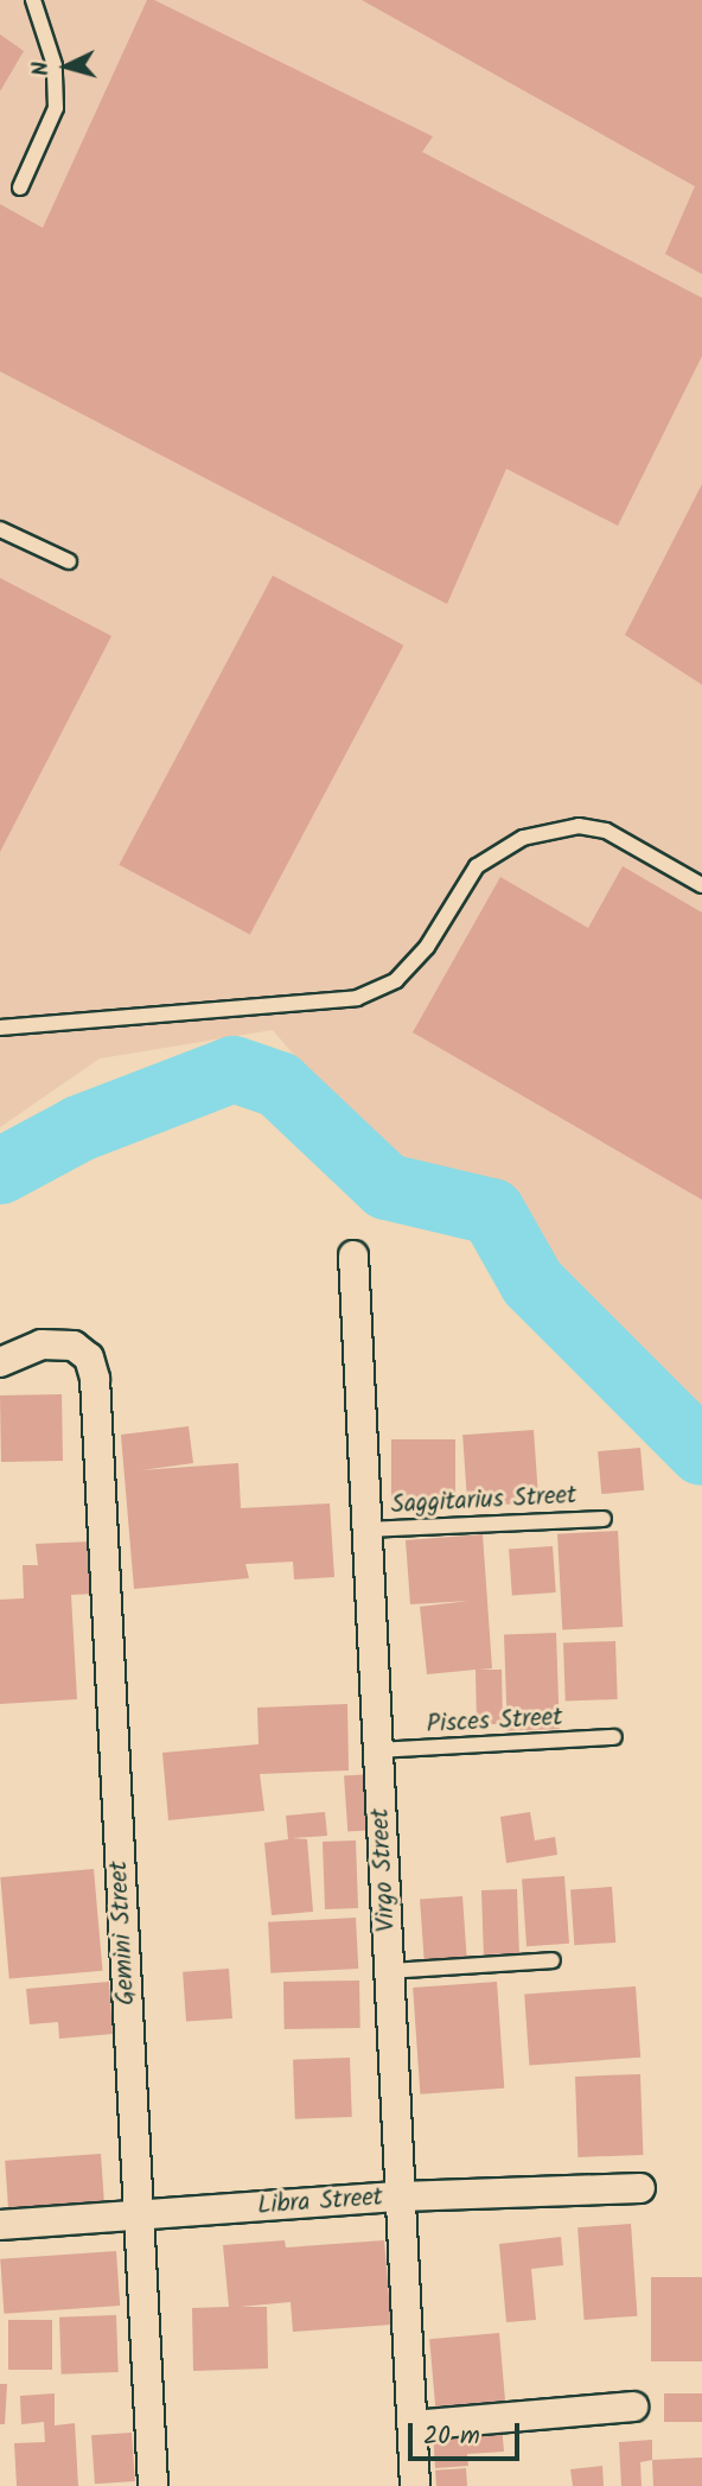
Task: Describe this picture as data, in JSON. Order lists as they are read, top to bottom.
{
  "streets": {
    "street": ["Virgo Street", "Gemini Street", "Libra Street"],
    "lane": ["Saggitarius Street", "Pisces Street"]
  },
  "crossings": [
    ["Saggitarius Street", "Virgo Street"],
    ["Pisces Street", "Virgo Street"],
    ["Virgo Street", "Libra Street"],
    ["Gemini Street", "Libra Street"]
  ],
  "scale_bar": "20 m",
  "north": "left"
}
